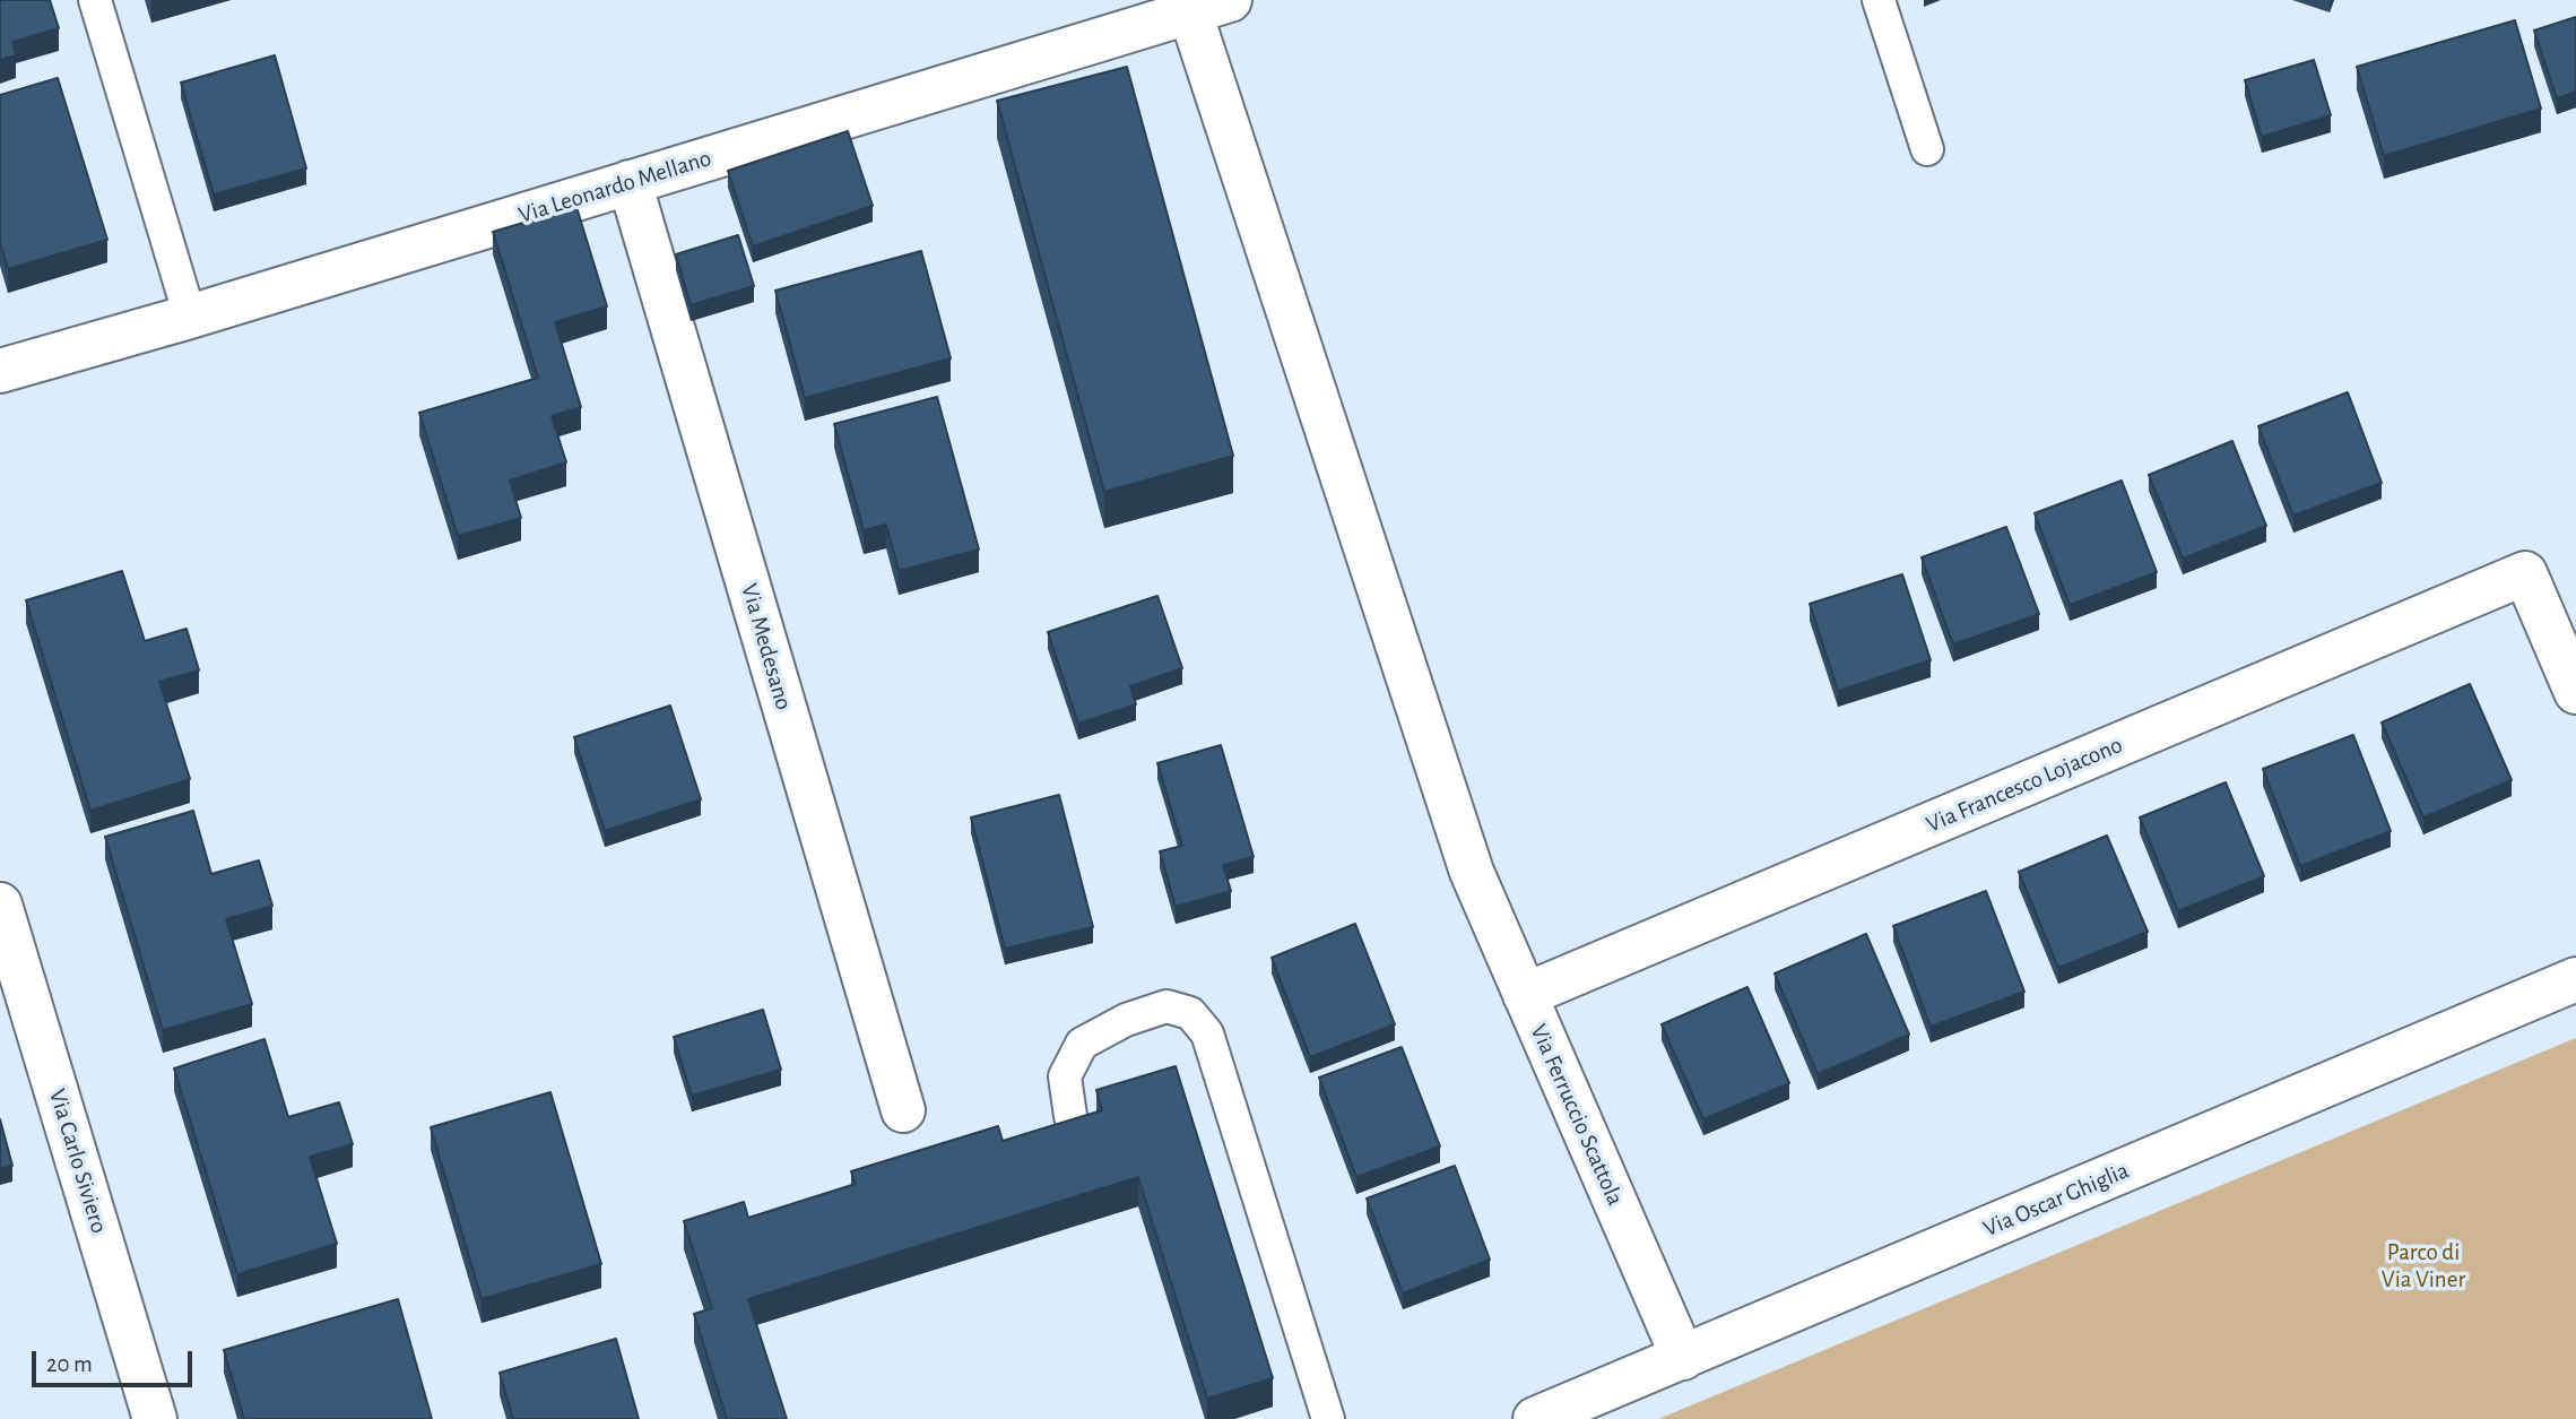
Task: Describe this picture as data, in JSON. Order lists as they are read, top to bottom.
{
  "streets": {
    "street": [
      "Via Leonardo Mellano",
      "Via Medesano",
      "Via Francesco Lojacono",
      "Via Ferruccio Scattola",
      "Via Carlo Siviero",
      "Via Oscar Ghiglia"
    ]
  },
  "crossings": [
    ["Via Leonardo Mellano", "Via Medesano"],
    ["Via Leonardo Mellano", "Via Ferruccio Scattola"],
    ["Via Francesco Lojacono", "Via Ferruccio Scattola"],
    ["Via Ferruccio Scattola", "Via Oscar Ghiglia"]
  ],
  "parks": ["Parco di Via Viner"],
  "scale_bar": "20 m"
}
